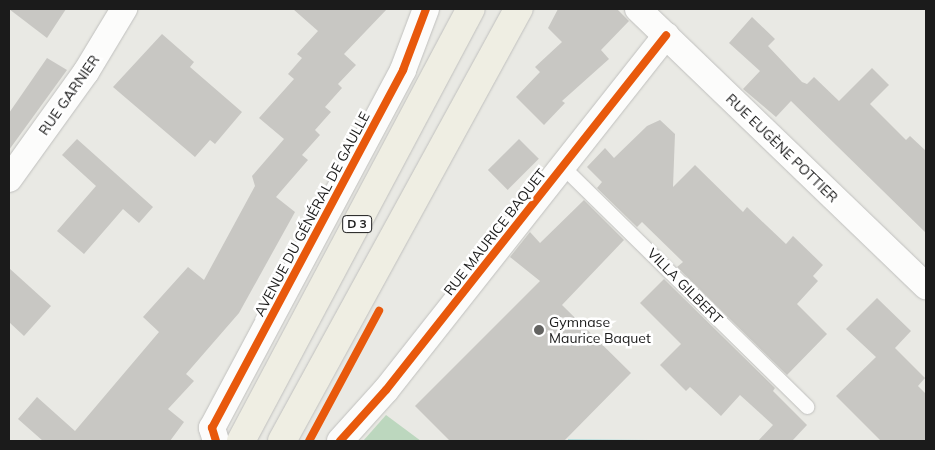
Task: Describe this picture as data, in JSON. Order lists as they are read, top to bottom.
{
  "streets": {
    "main road": ["D 3"],
    "street": [
      "RUE GARNIER",
      "RUE EUGÈNE POTTIER",
      "AVENUE DU GÉNÉRAL DE GAULLE",
      "RUE MAURICE BAQUET"
    ],
    "lane": ["VILLA GILBERT"]
  },
  "crossings": [
    ["RUE EUGÈNE POTTIER", "RUE MAURICE BAQUET"],
    ["RUE MAURICE BAQUET", "VILLA GILBERT"]
  ],
  "places": ["Gymnase Maurice Baquet"]
}
